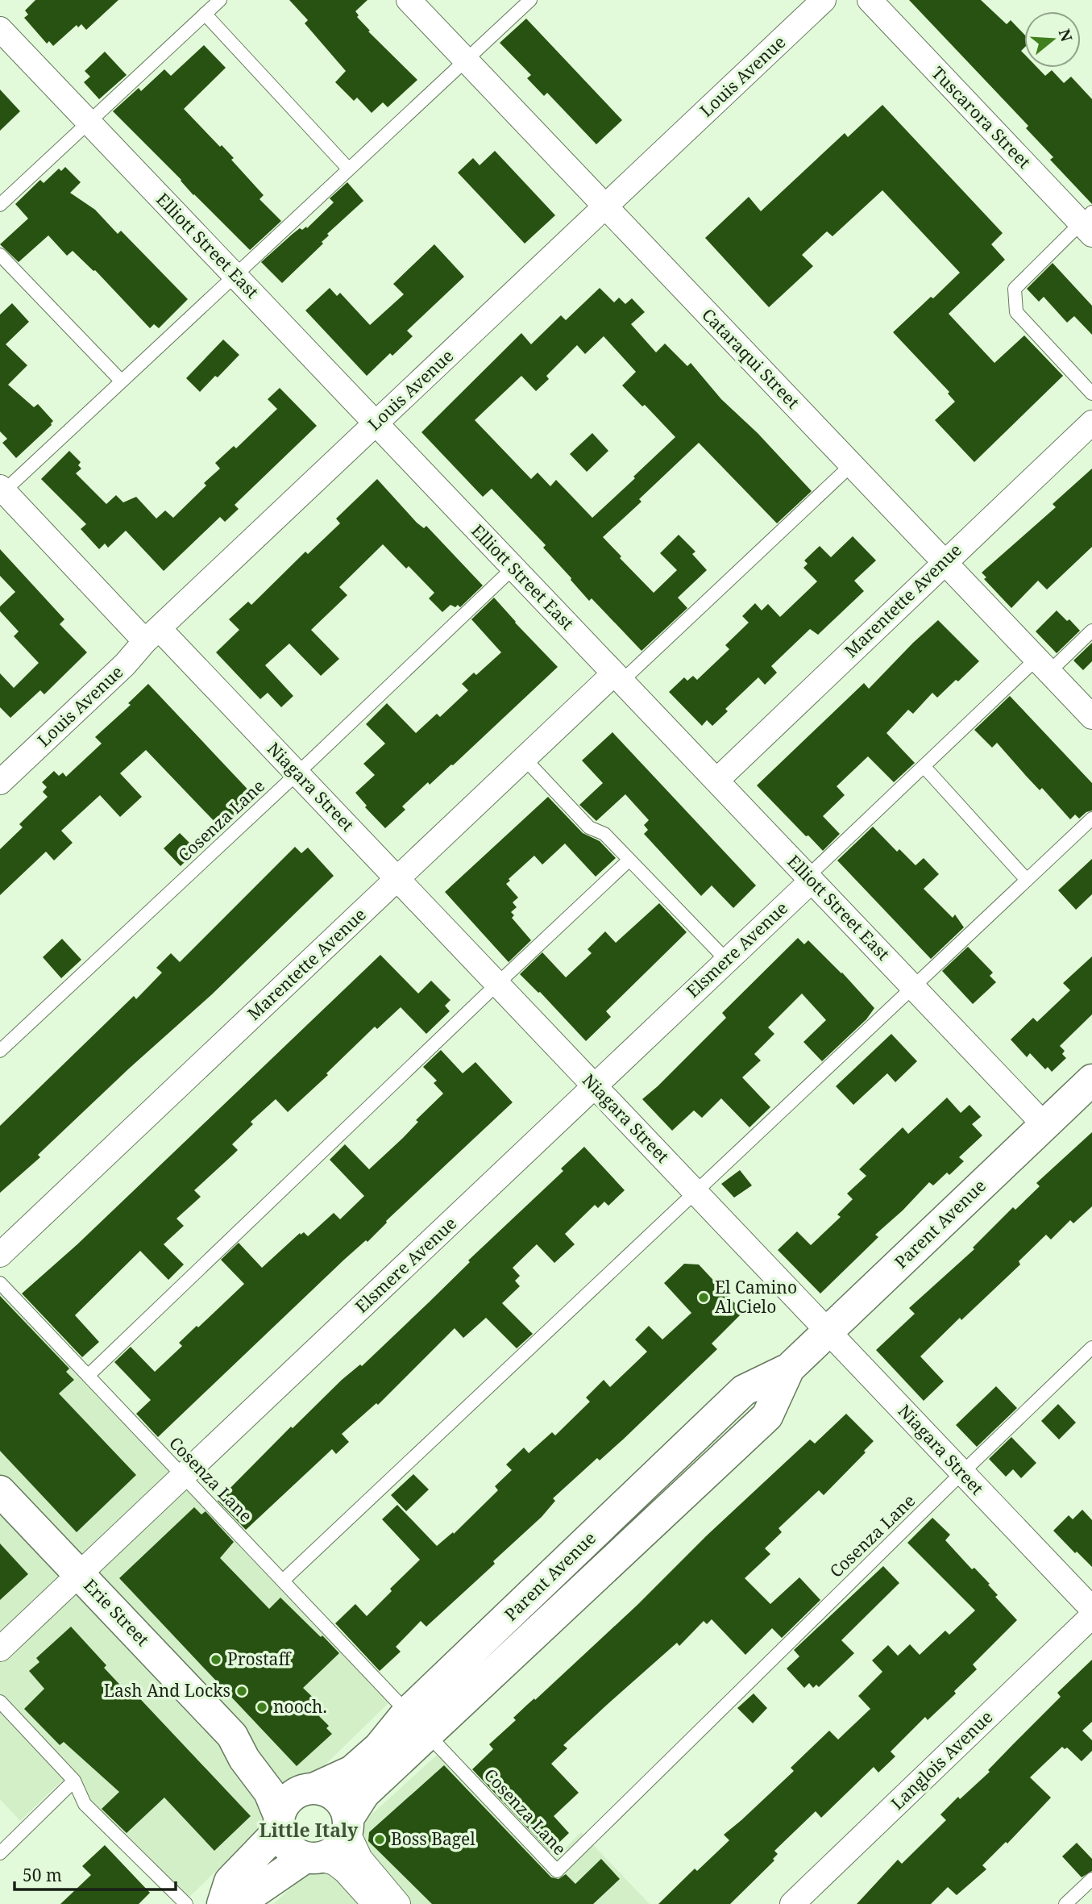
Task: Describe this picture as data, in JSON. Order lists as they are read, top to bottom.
{
  "streets": {
    "street": [
      "Louis Avenue",
      "Tuscarora Street",
      "Elliott Street East",
      "Cataraqui Street",
      "Marentette Avenue",
      "Niagara Street",
      "Elsmere Avenue",
      "Parent Avenue",
      "Erie Street",
      "Langlois Avenue"
    ],
    "lane": ["Cosenza Lane"]
  },
  "crossings": [
    ["Louis Avenue", "Elliott Street East"],
    ["Louis Avenue", "Cataraqui Street"],
    ["Louis Avenue", "Niagara Street"],
    ["Elliott Street East", "Marentette Avenue"],
    ["Elliott Street East", "Cosenza Lane"],
    ["Elliott Street East", "Elsmere Avenue"],
    ["Elliott Street East", "Parent Avenue"],
    ["Cataraqui Street", "Marentette Avenue"],
    ["Marentette Avenue", "Niagara Street"],
    ["Niagara Street", "Cosenza Lane"],
    ["Niagara Street", "Elsmere Avenue"],
    ["Niagara Street", "Parent Avenue"],
    ["Cosenza Lane", "Elsmere Avenue"],
    ["Cosenza Lane", "Parent Avenue"],
    ["Elsmere Avenue", "Erie Street"],
    ["Parent Avenue", "Erie Street"]
  ],
  "districts": ["Little Italy"],
  "places": [
    "El Camino Al Cielo",
    "Prostaff",
    "Lash And Locks",
    "nooch.",
    "Boss Bagel"
  ],
  "scale_bar": "50 m",
  "north": "right"
}
